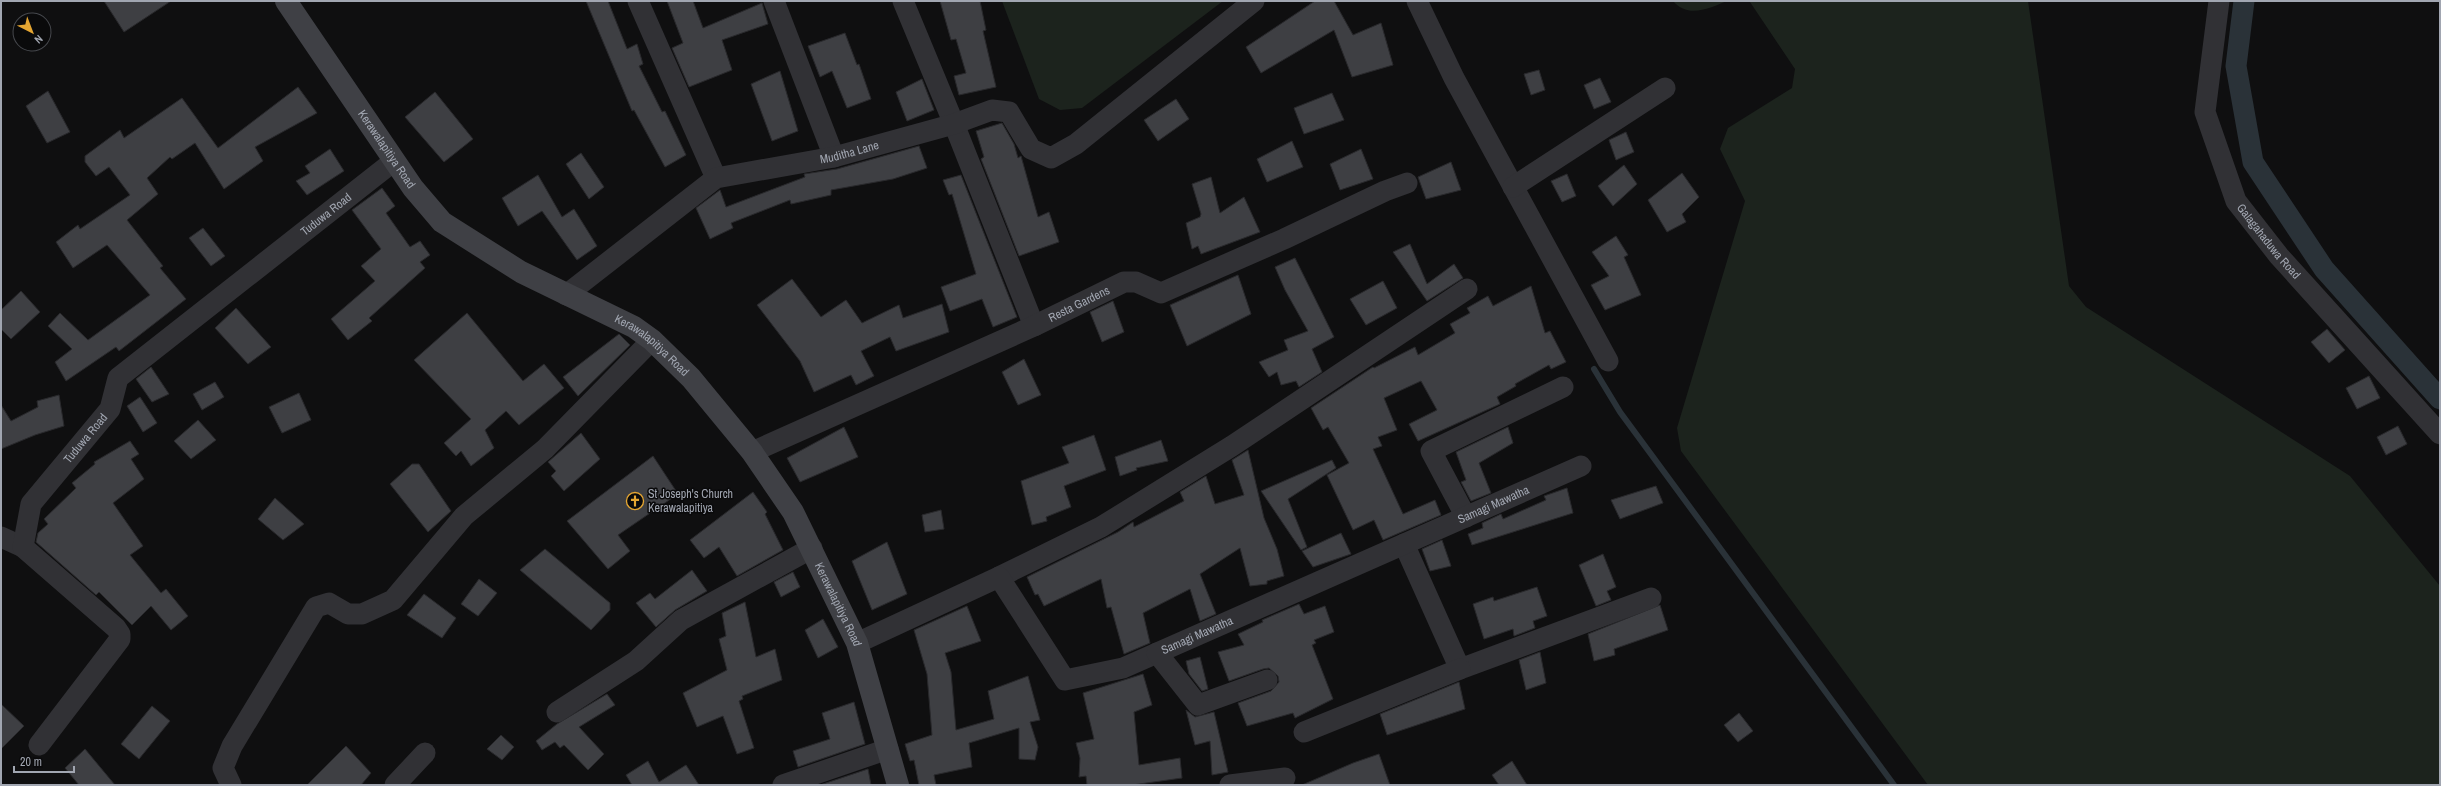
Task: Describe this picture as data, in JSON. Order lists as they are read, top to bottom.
{
  "streets": {
    "street": [
      "Kerawalapitiya Road",
      "Muditha Lane",
      "Tuduwa Road",
      "Galagahaduwa Road",
      "Resta Gardens",
      "Samagi Mawatha"
    ]
  },
  "crossings": [
    ["Kerawalapitiya Road", "Muditha Lane"],
    ["Kerawalapitiya Road", "Tuduwa Road"],
    ["Kerawalapitiya Road", "Resta Gardens"]
  ],
  "places": {
    "church": ["St Joseph's Church Kerawalapitiya"]
  },
  "scale_bar": "20 m",
  "north": "bottom right"
}
